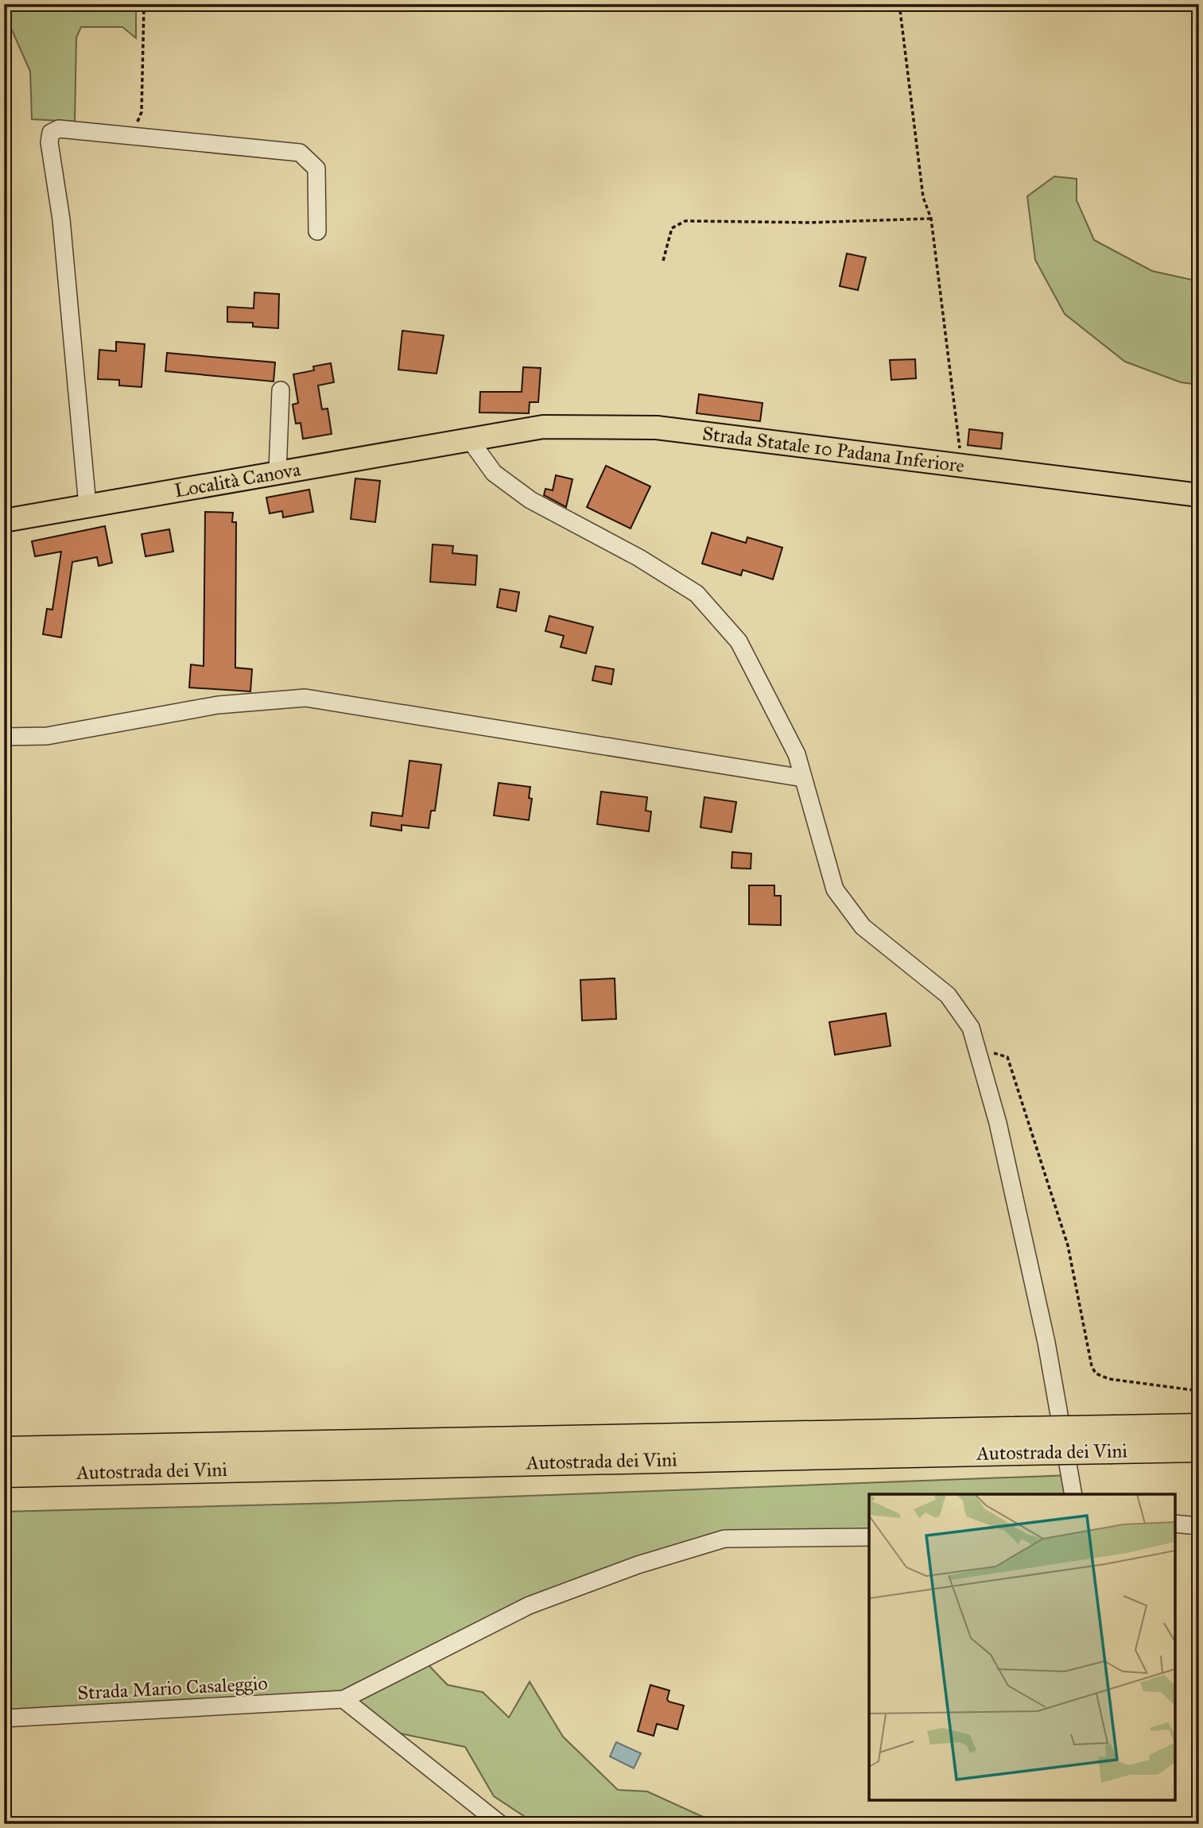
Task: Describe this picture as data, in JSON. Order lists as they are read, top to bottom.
{
  "streets": {
    "highway": ["Autostrada dei Vini"],
    "main road": ["Strada Statale 10 Padana Inferiore", "Località Canova"],
    "street": ["Strada Mario Casaleggio"]
  },
  "crossings": [
    ["Strada Statale 10 Padana Inferiore", "Località Canova"]
  ]
}
